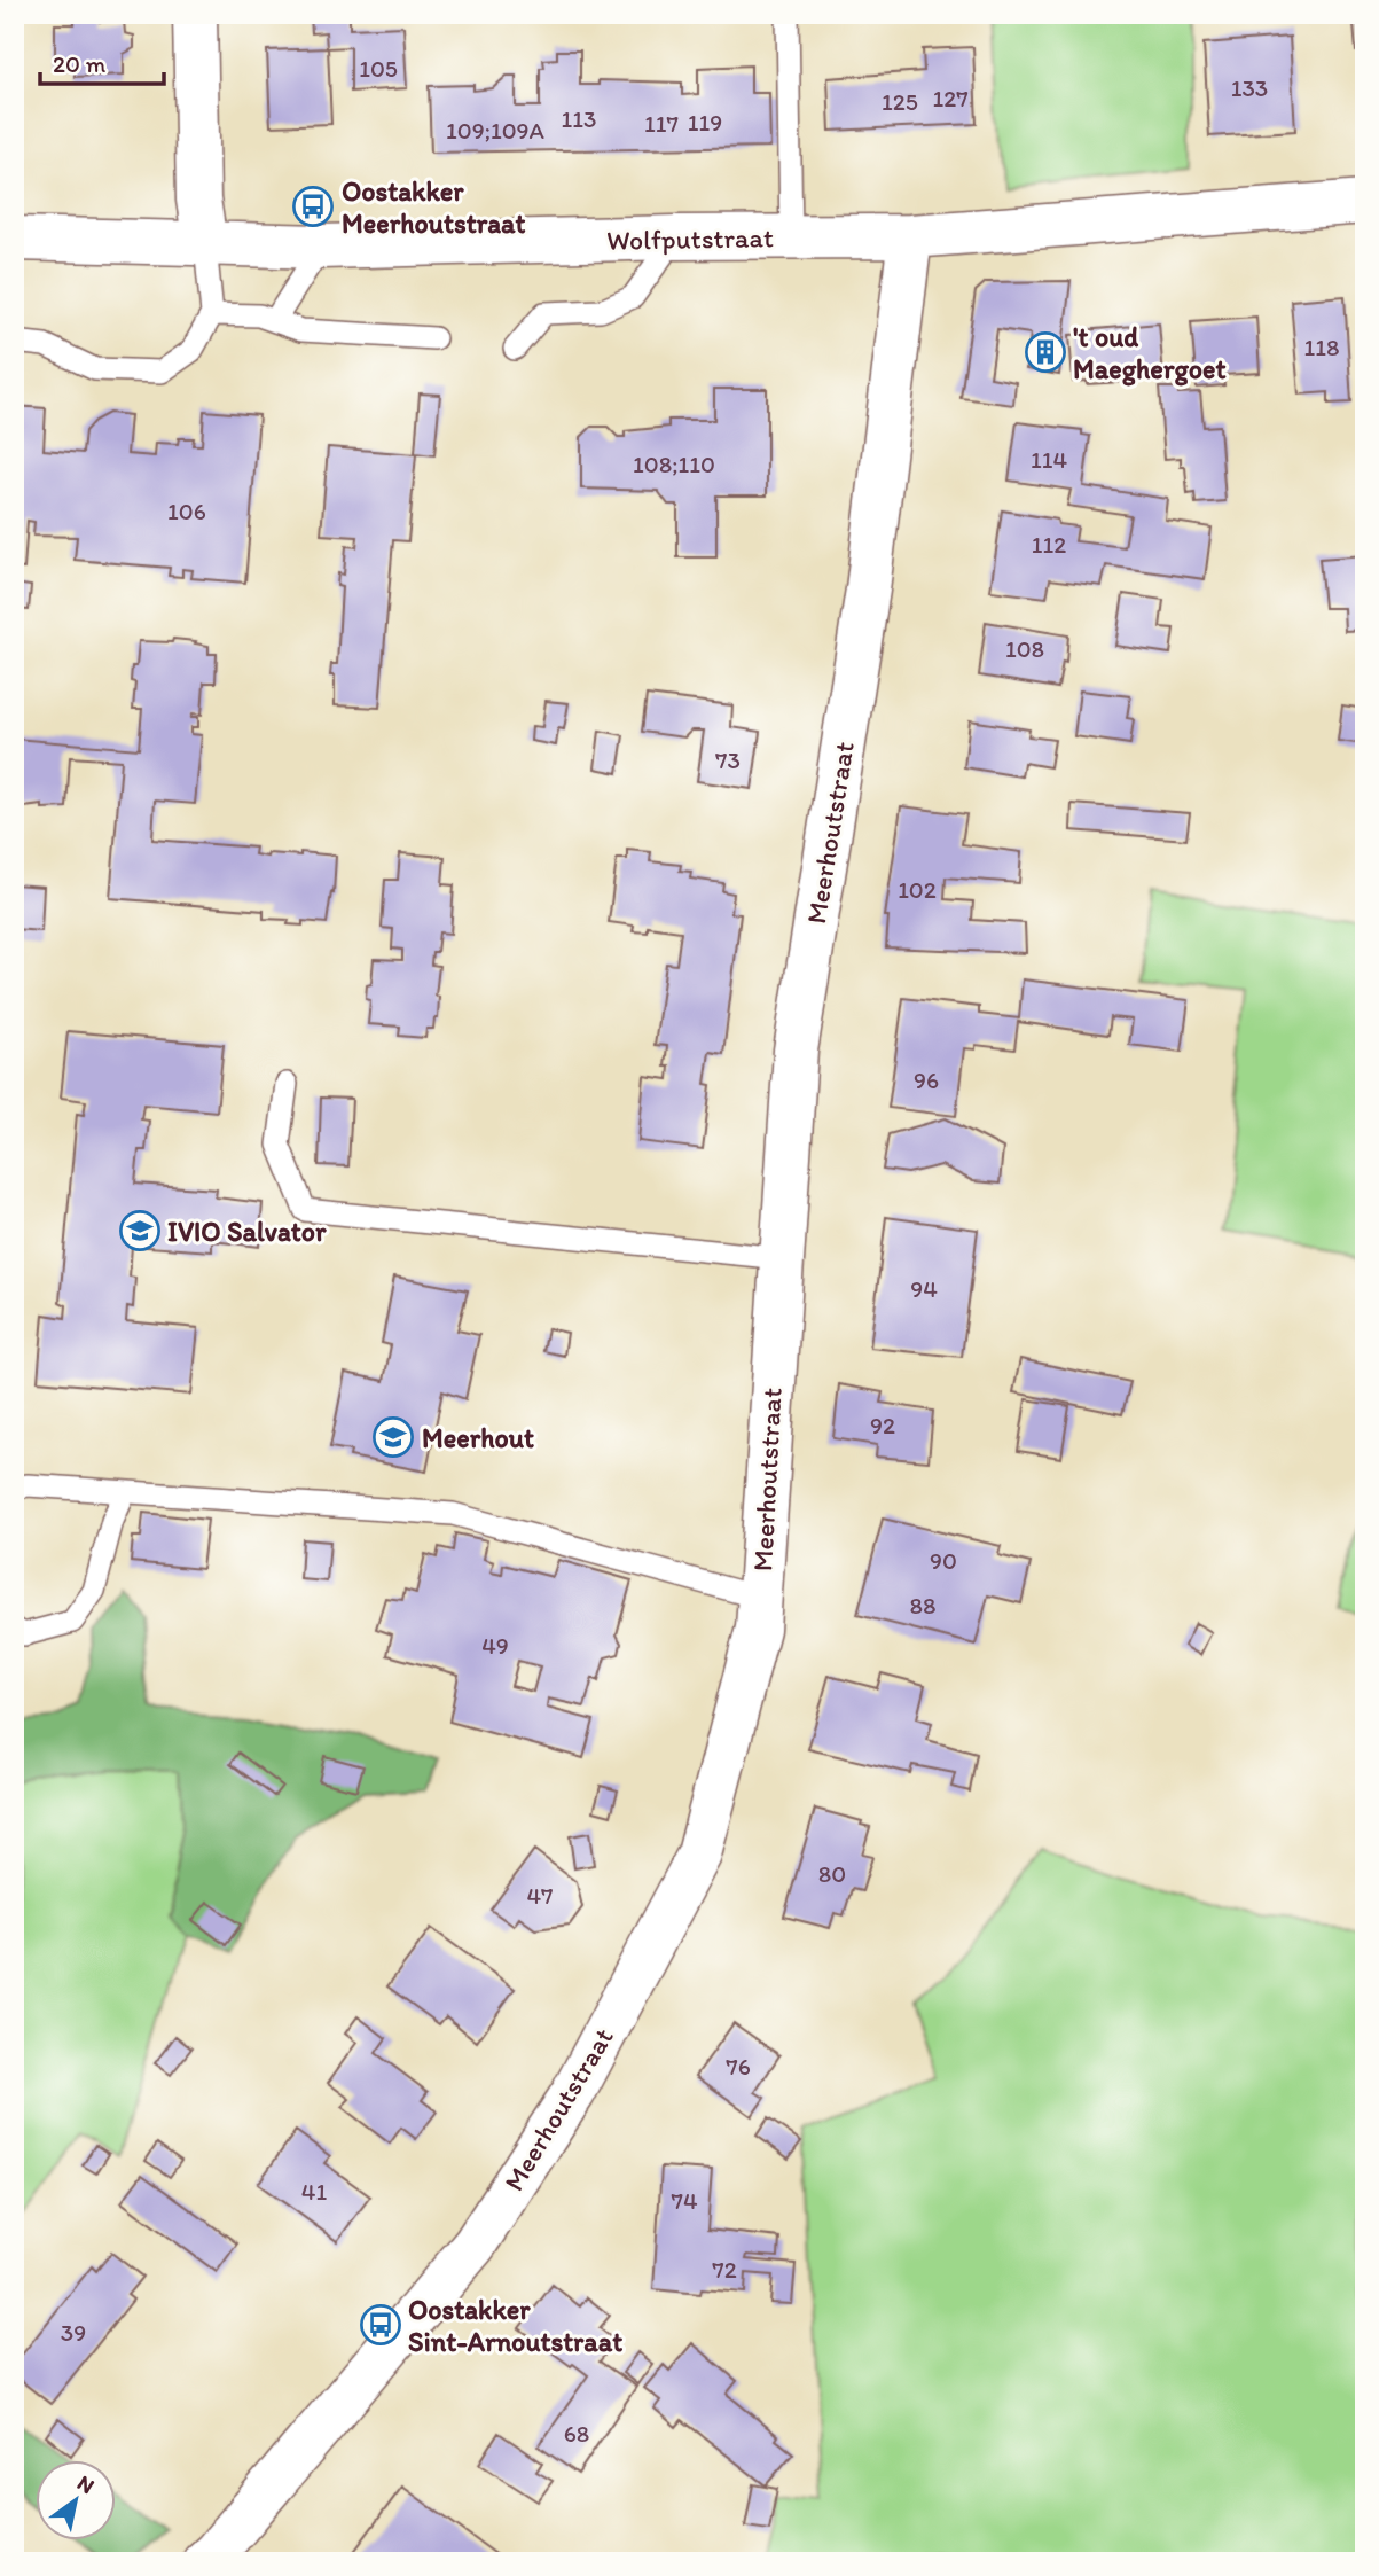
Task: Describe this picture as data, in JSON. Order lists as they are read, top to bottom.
{
  "streets": {
    "street": ["Wolfputstraat", "Meerhoutstraat"]
  },
  "crossings": [
    ["Wolfputstraat", "Meerhoutstraat"]
  ],
  "places": {
    "bus stop": ["Oostakker Meerhoutstraat", "Oostakker Sint-Arnoutstraat"],
    "building": ["'t oud Maeghergoet"],
    "school or university": ["IVIO Salvator", "Meerhout"]
  },
  "house_numbers": [
    "105",
    "133",
    "127",
    "125",
    "113",
    "119",
    "117",
    "109;109A",
    "118",
    "114",
    "108;110",
    "106",
    "112",
    "108",
    "73",
    "102",
    "96",
    "94",
    "92",
    "90",
    "88",
    "49",
    "80",
    "47",
    "76",
    "41",
    "74",
    "72",
    "39",
    "68"
  ],
  "scale_bar": "20 m",
  "north": "top right"
}
